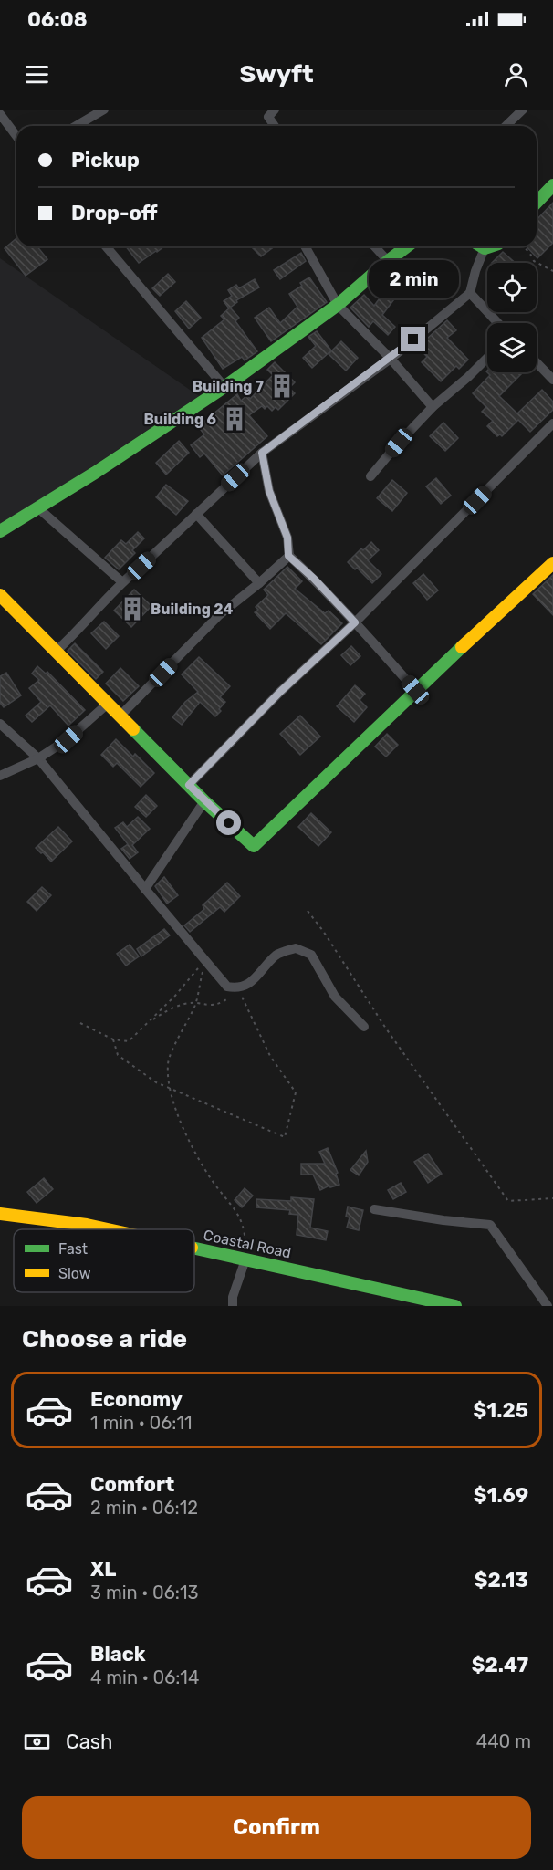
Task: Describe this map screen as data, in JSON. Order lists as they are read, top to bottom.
{
  "streets": {
    "street": ["Coastal Road"]
  },
  "places": {
    "building": ["Building 7", "Building 6", "Building 24"]
  },
  "legend": ["Fast", "Slow"],
  "page": {
    "status": "06:08",
    "header": "Swyft",
    "banner": ["Pickup", "Drop-off"],
    "bubble": "2 min",
    "heading": "Choose a ride",
    "list": [
      {
        "name": "Economy",
        "note": "1 min · 06:11",
        "value": "$1.25"
      },
      {
        "name": "Comfort",
        "note": "2 min · 06:12",
        "value": "$1.69"
      },
      {
        "name": "XL",
        "note": "3 min · 06:13",
        "value": "$2.13"
      },
      {
        "name": "Black",
        "note": "4 min · 06:14",
        "value": "$2.47"
      }
    ],
    "pay": ["Cash", "440 m"],
    "buttons": "Confirm"
  }
}
